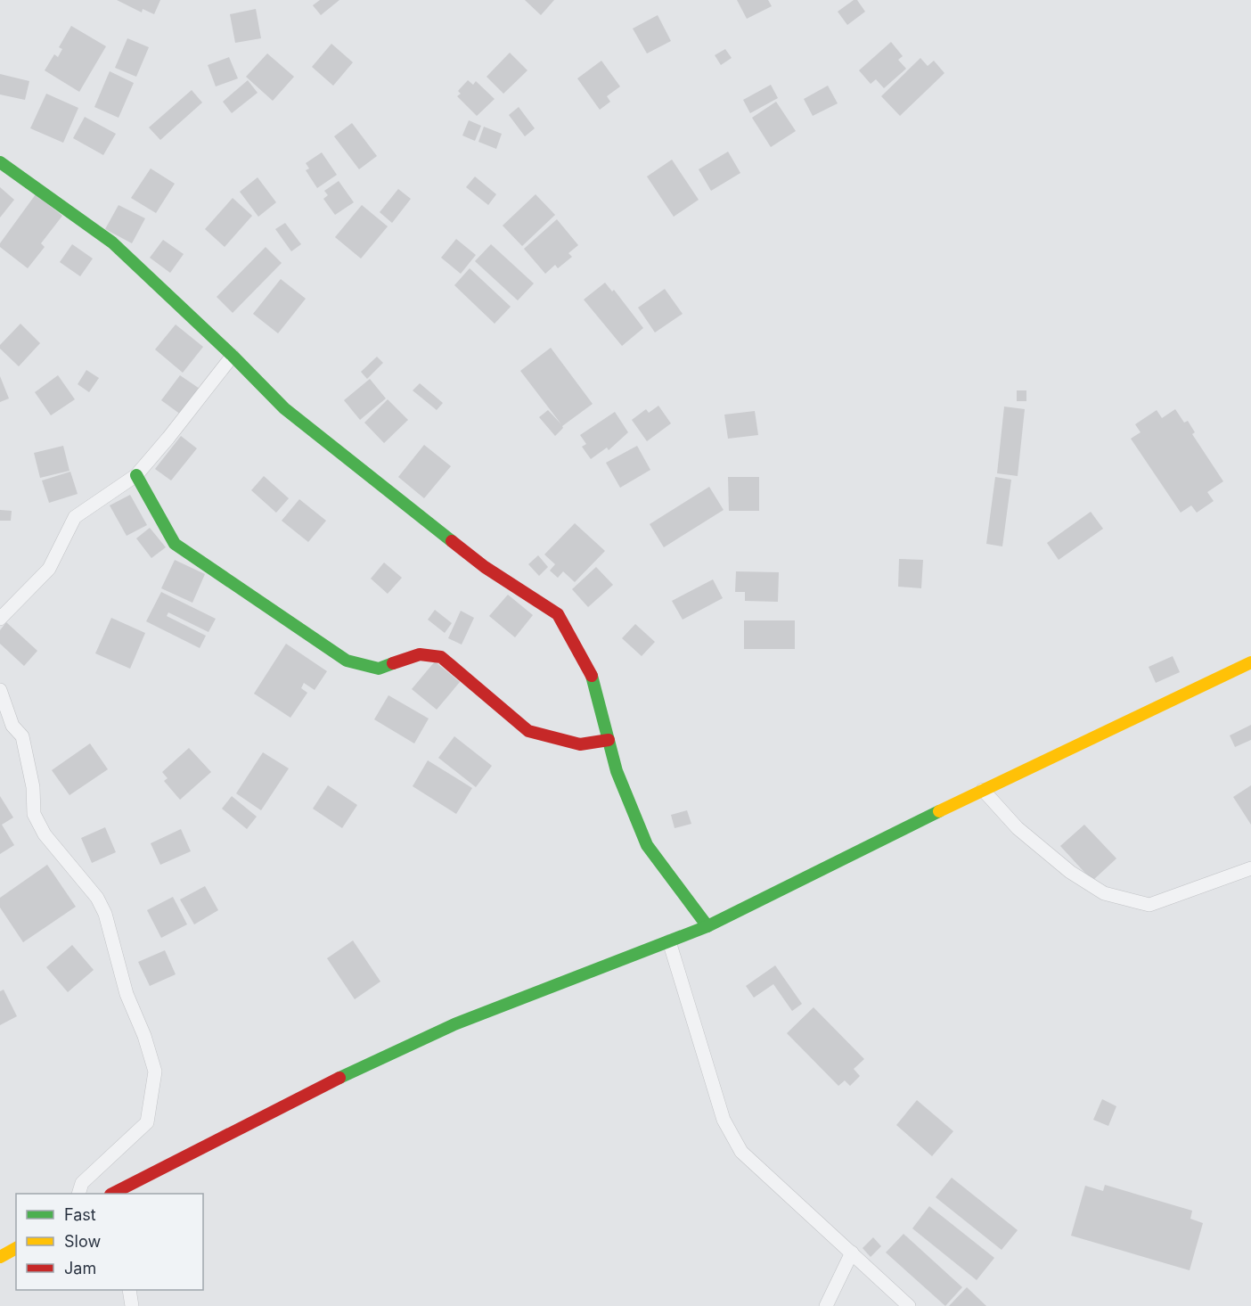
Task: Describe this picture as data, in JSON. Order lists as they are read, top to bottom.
{
  "legend": ["Fast", "Slow", "Jam"]
}
